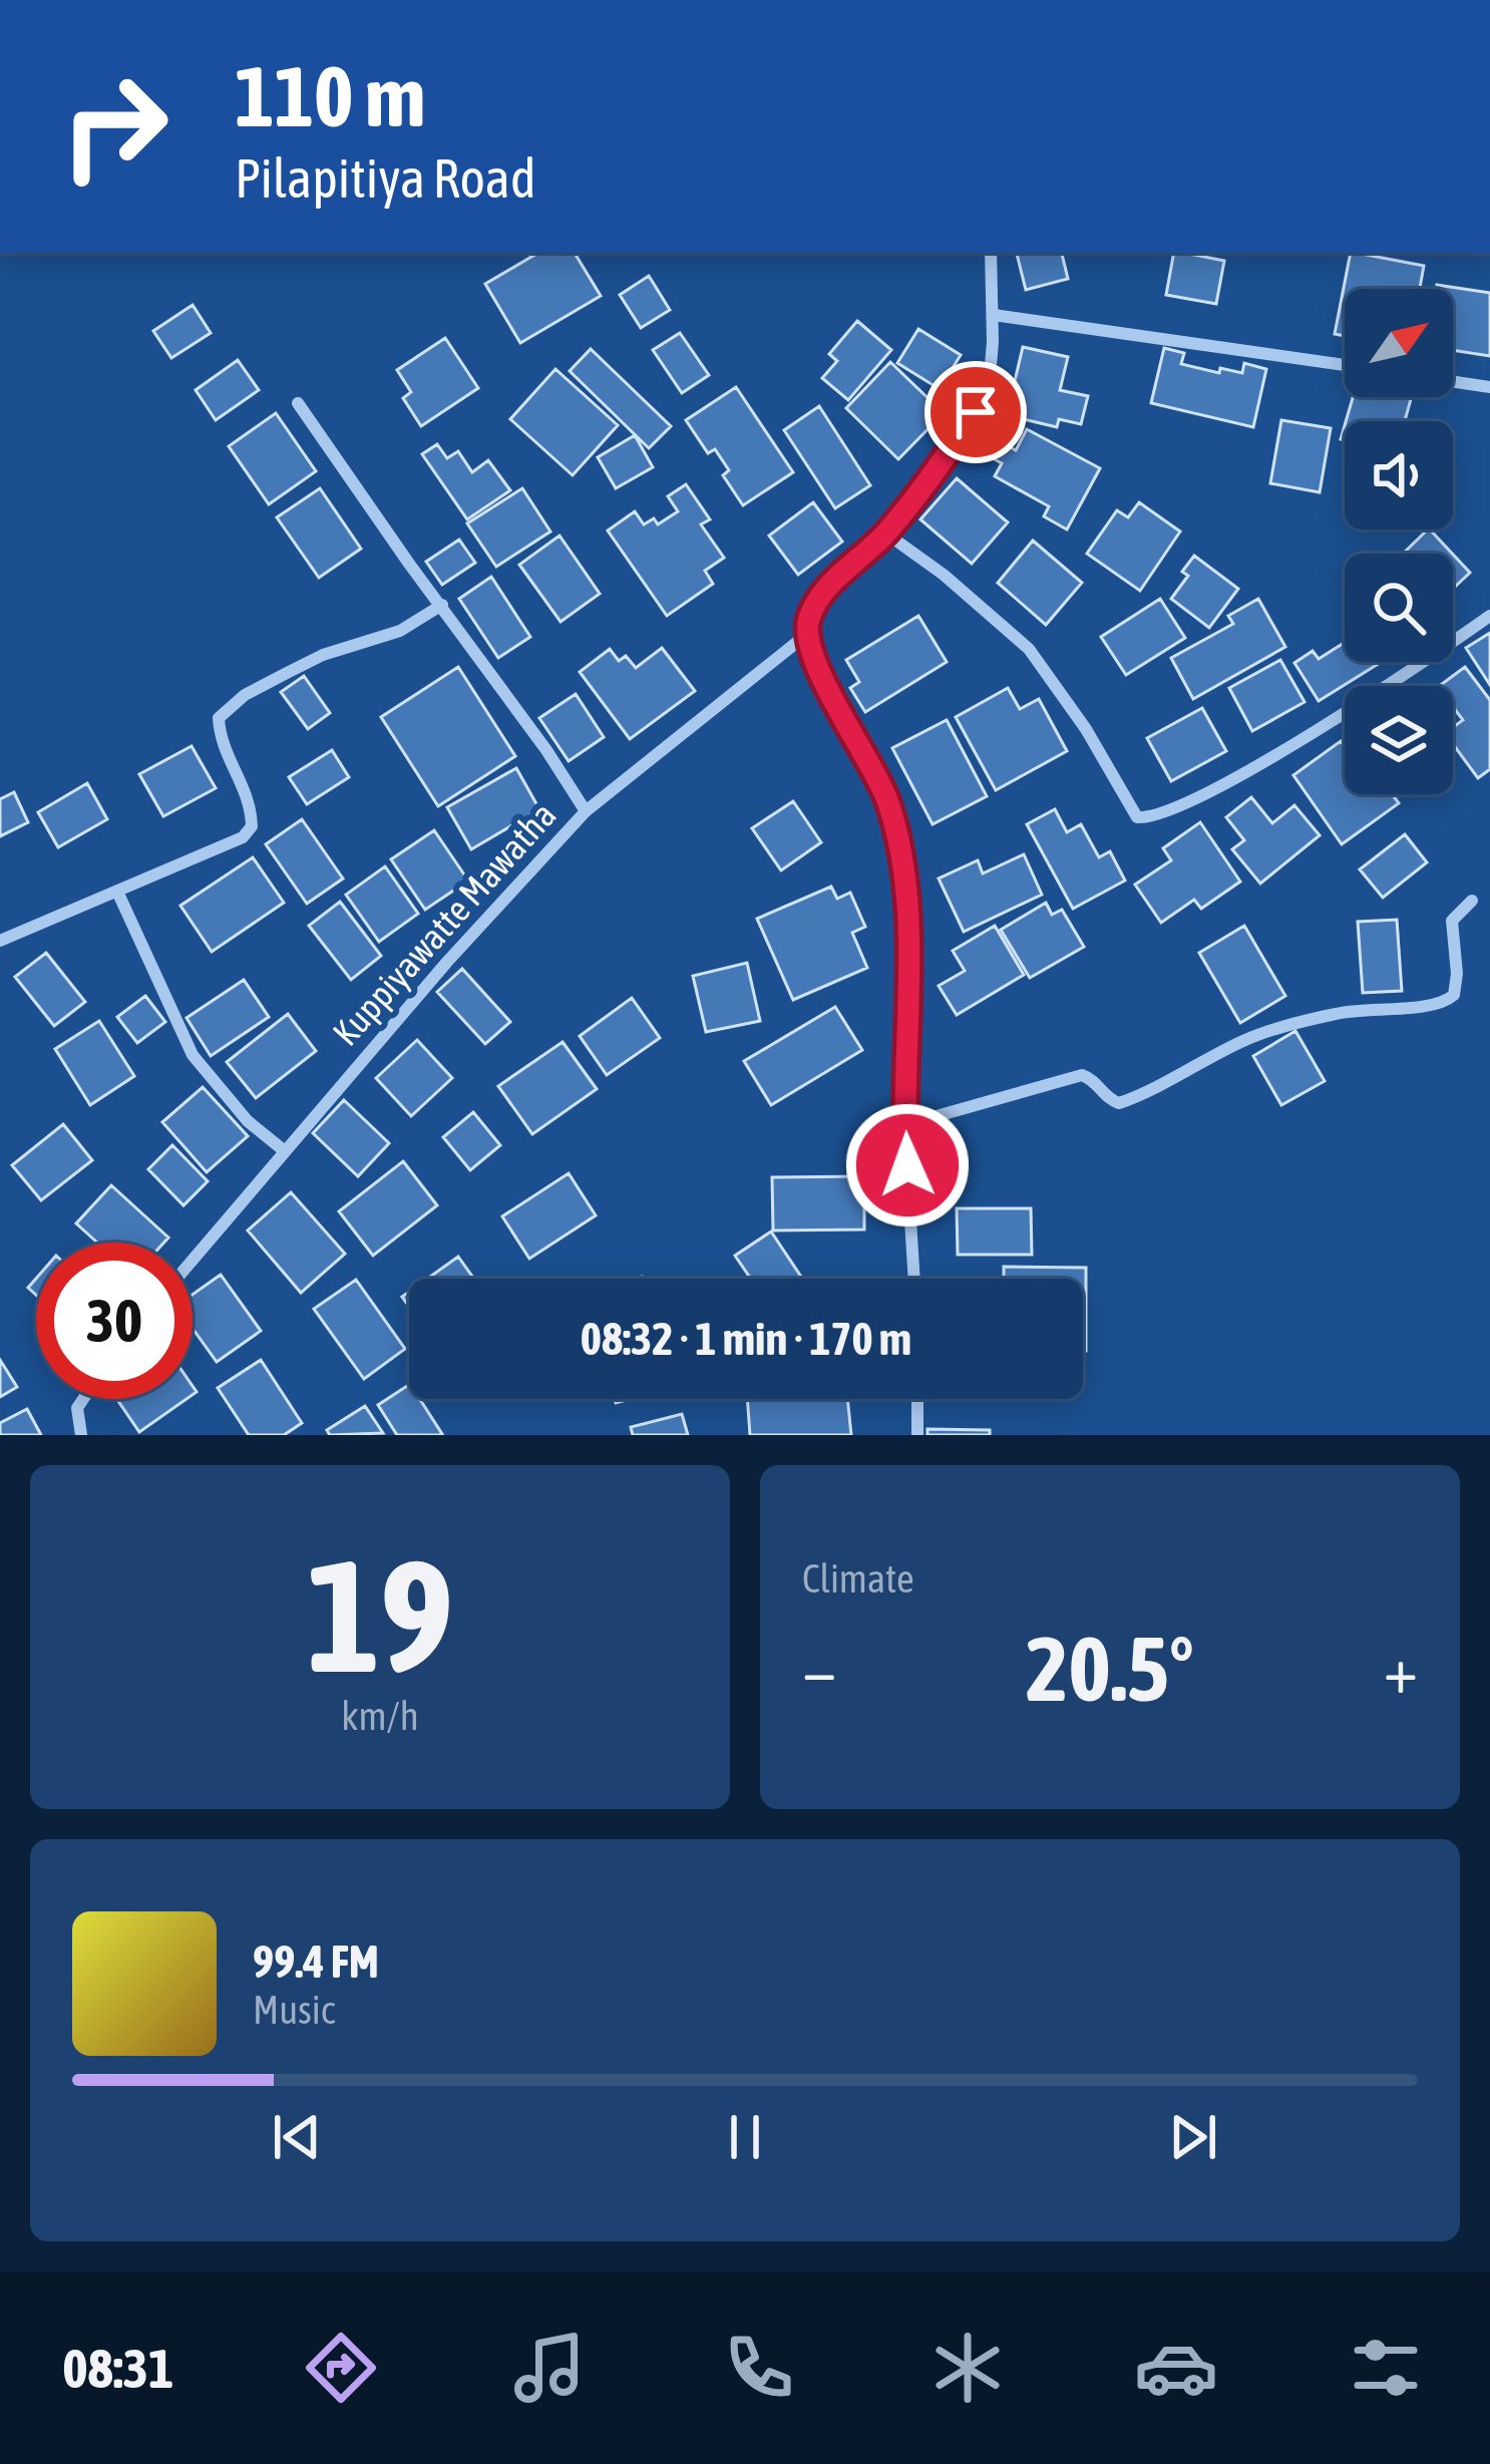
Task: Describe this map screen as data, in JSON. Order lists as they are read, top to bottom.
{
  "streets": {
    "street": ["Kuppiyawatte Mawatha"]
  },
  "north": "top right",
  "page": {
    "turn": ["110 m", "Pilapitiya Road"],
    "limit": "30",
    "trip": "08:32 · 1 min · 170 m",
    "tile": [
      ["19", "km/h"],
      "Climate"
    ],
    "heat": ["−", "20.5°", "+"],
    "song": ["99.4 FM", "Music"],
    "tabs": "08:31"
  }
}
